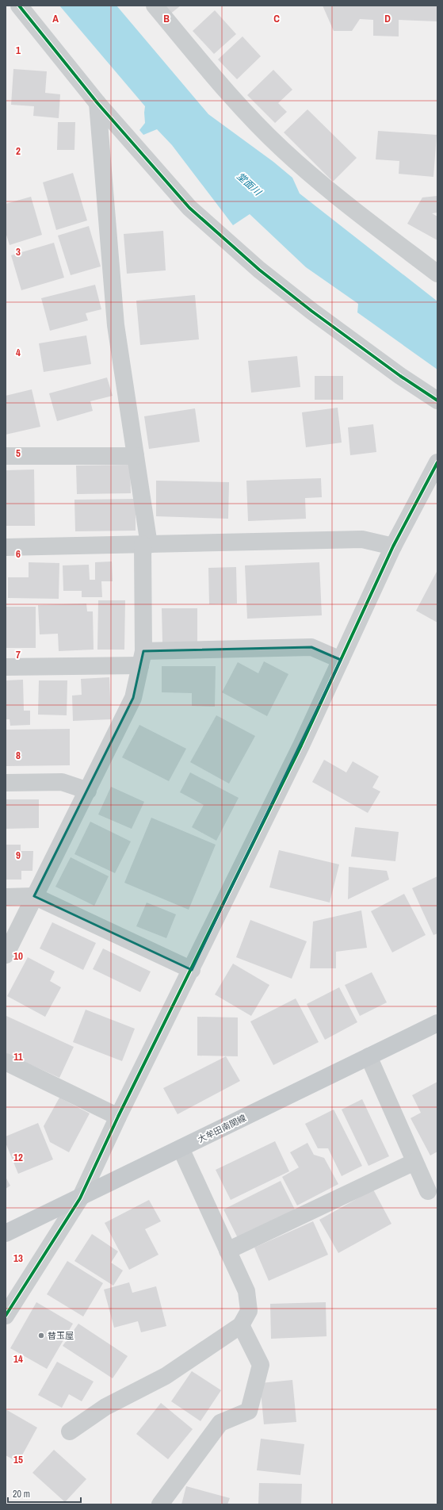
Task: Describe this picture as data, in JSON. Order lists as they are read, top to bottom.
{
  "streets": {
    "main road": ["大牟田南関線"]
  },
  "water": ["堂面川"],
  "places": ["替玉屋"],
  "scale_bar": "20 m",
  "grid": {
    "columns": [
      "A",
      "B",
      "C",
      "D"
    ],
    "rows": [
      "1",
      "2",
      "3",
      "4",
      "5",
      "6",
      "7",
      "8",
      "9",
      "10",
      "11",
      "12",
      "13",
      "14",
      "15"
    ]
  }
}
